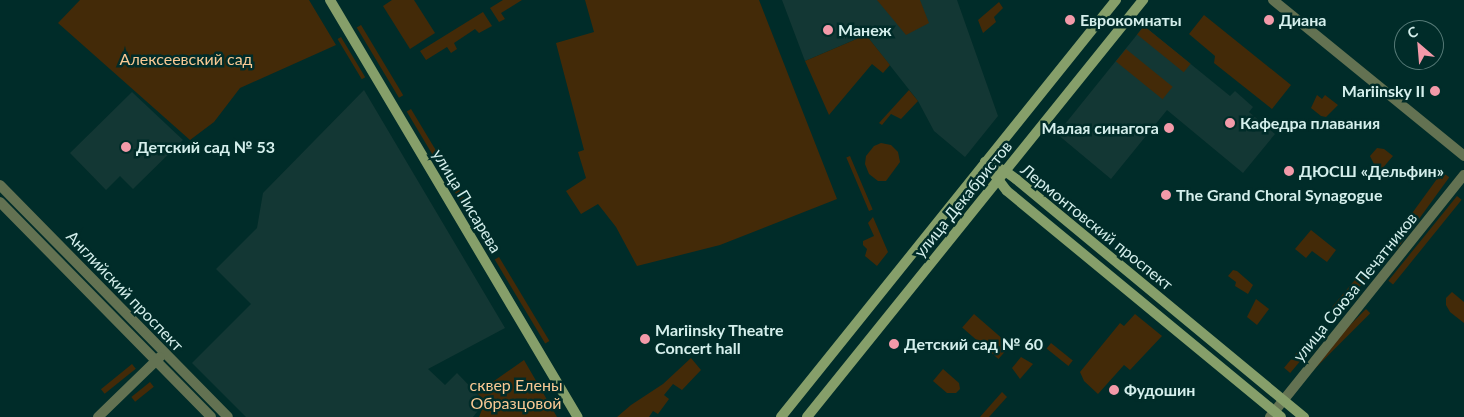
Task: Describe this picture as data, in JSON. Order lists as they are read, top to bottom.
{
  "streets": {
    "main road": ["улица Декабристов", "улица Писарева", "Лермонтовский проспект"],
    "street": ["улица Союза Печатников", "Английский проспект"]
  },
  "crossings": [
    ["улица Декабристов", "Лермонтовский проспект"],
    ["Лермонтовский проспект", "улица Союза Печатников"]
  ],
  "parks": ["Алексеевский сад", "сквер Елены Образцовой"],
  "places": [
    "Еврокомнаты",
    "Диана",
    "Манеж",
    "Mariinsky II",
    "Кафедра плавания",
    "Малая синагога",
    "Детский сад № 53",
    "ДЮСШ «Дельфин»",
    "The Grand Choral Synagogue",
    "Mariinsky Theatre Concert hall",
    "Детский сад № 60",
    "Фудошин"
  ],
  "north": "top left"
}
